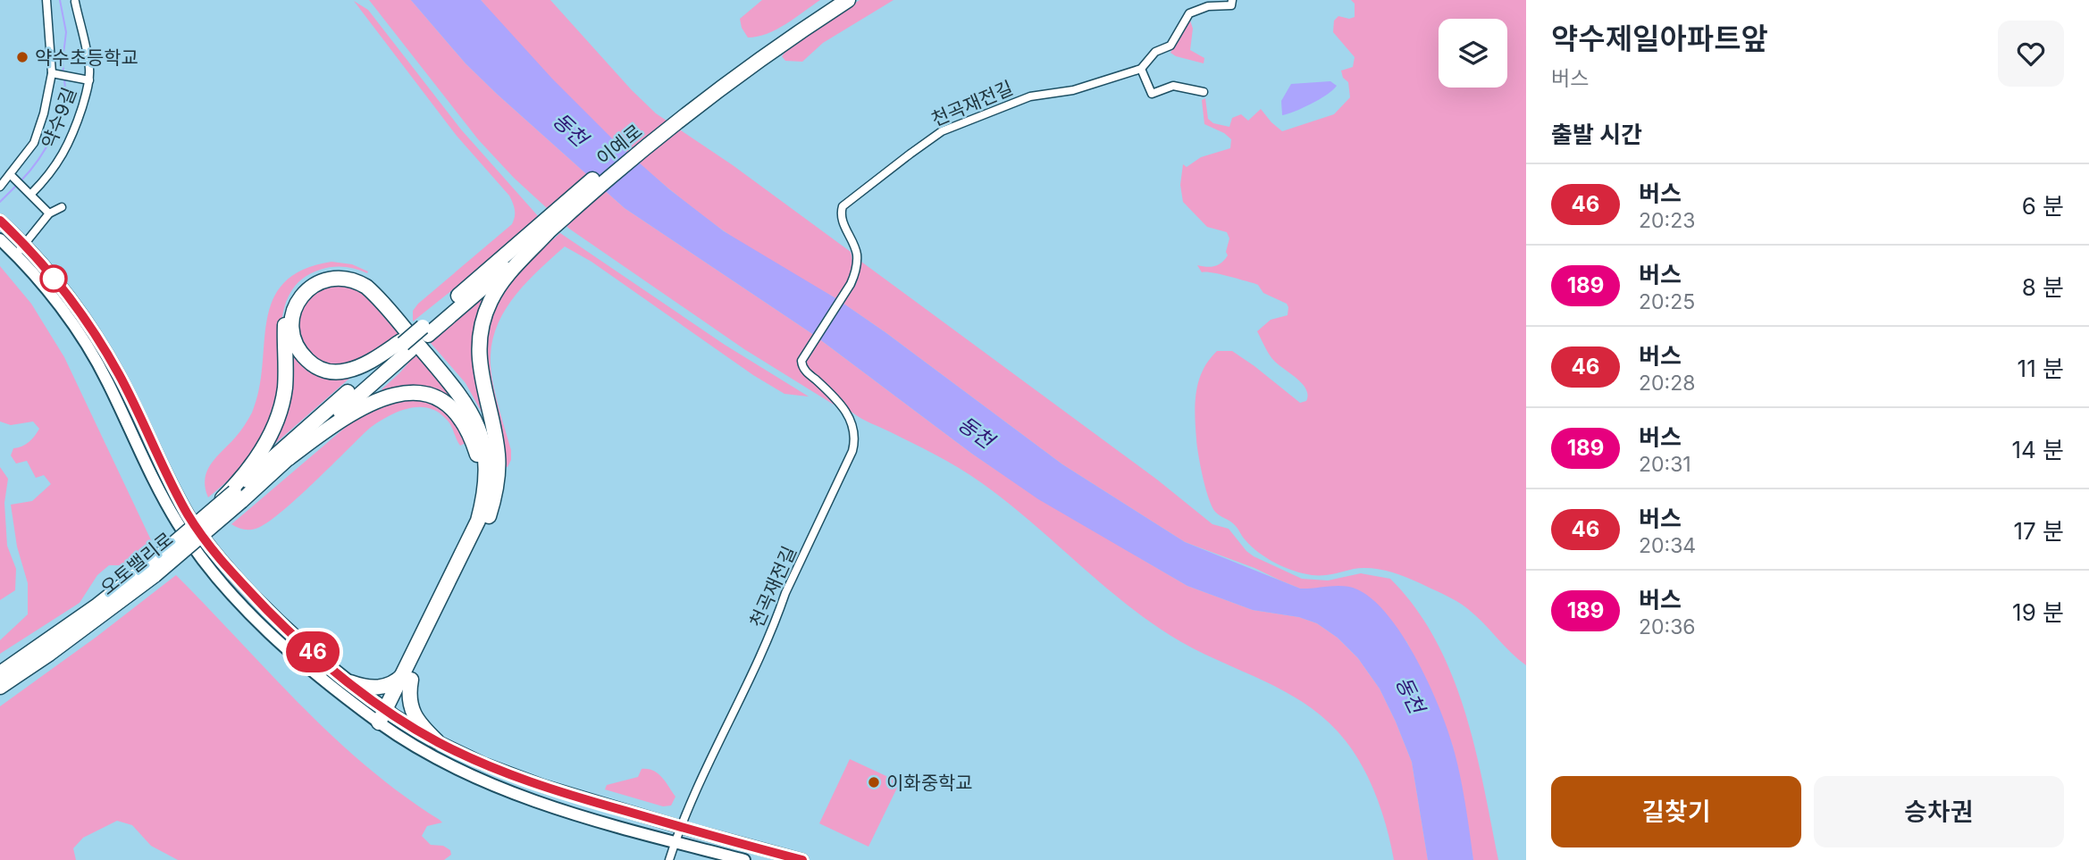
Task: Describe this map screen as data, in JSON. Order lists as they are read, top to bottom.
{
  "streets": {
    "highway": ["이예로", "오토밸리로"],
    "street": ["천곡재전길", "약수9길"]
  },
  "water": ["동천"],
  "places": ["약수초등학교", "이화중학교"],
  "lines": ["bus line 46"],
  "page": {
    "on_map": "46",
    "heading": [
      ["약수제일아파트앞", "버스"],
      "출발 시간"
    ],
    "list": [
      {
        "mark": "46",
        "name": "버스",
        "note": "20:23",
        "value": "6 분"
      },
      {
        "mark": "189",
        "name": "버스",
        "note": "20:25",
        "value": "8 분"
      },
      {
        "mark": "46",
        "name": "버스",
        "note": "20:28",
        "value": "11 분"
      },
      {
        "mark": "189",
        "name": "버스",
        "note": "20:31",
        "value": "14 분"
      },
      {
        "mark": "46",
        "name": "버스",
        "note": "20:34",
        "value": "17 분"
      },
      {
        "mark": "189",
        "name": "버스",
        "note": "20:36",
        "value": "19 분"
      }
    ],
    "buttons": ["길찾기", "승차권"]
  }
}
